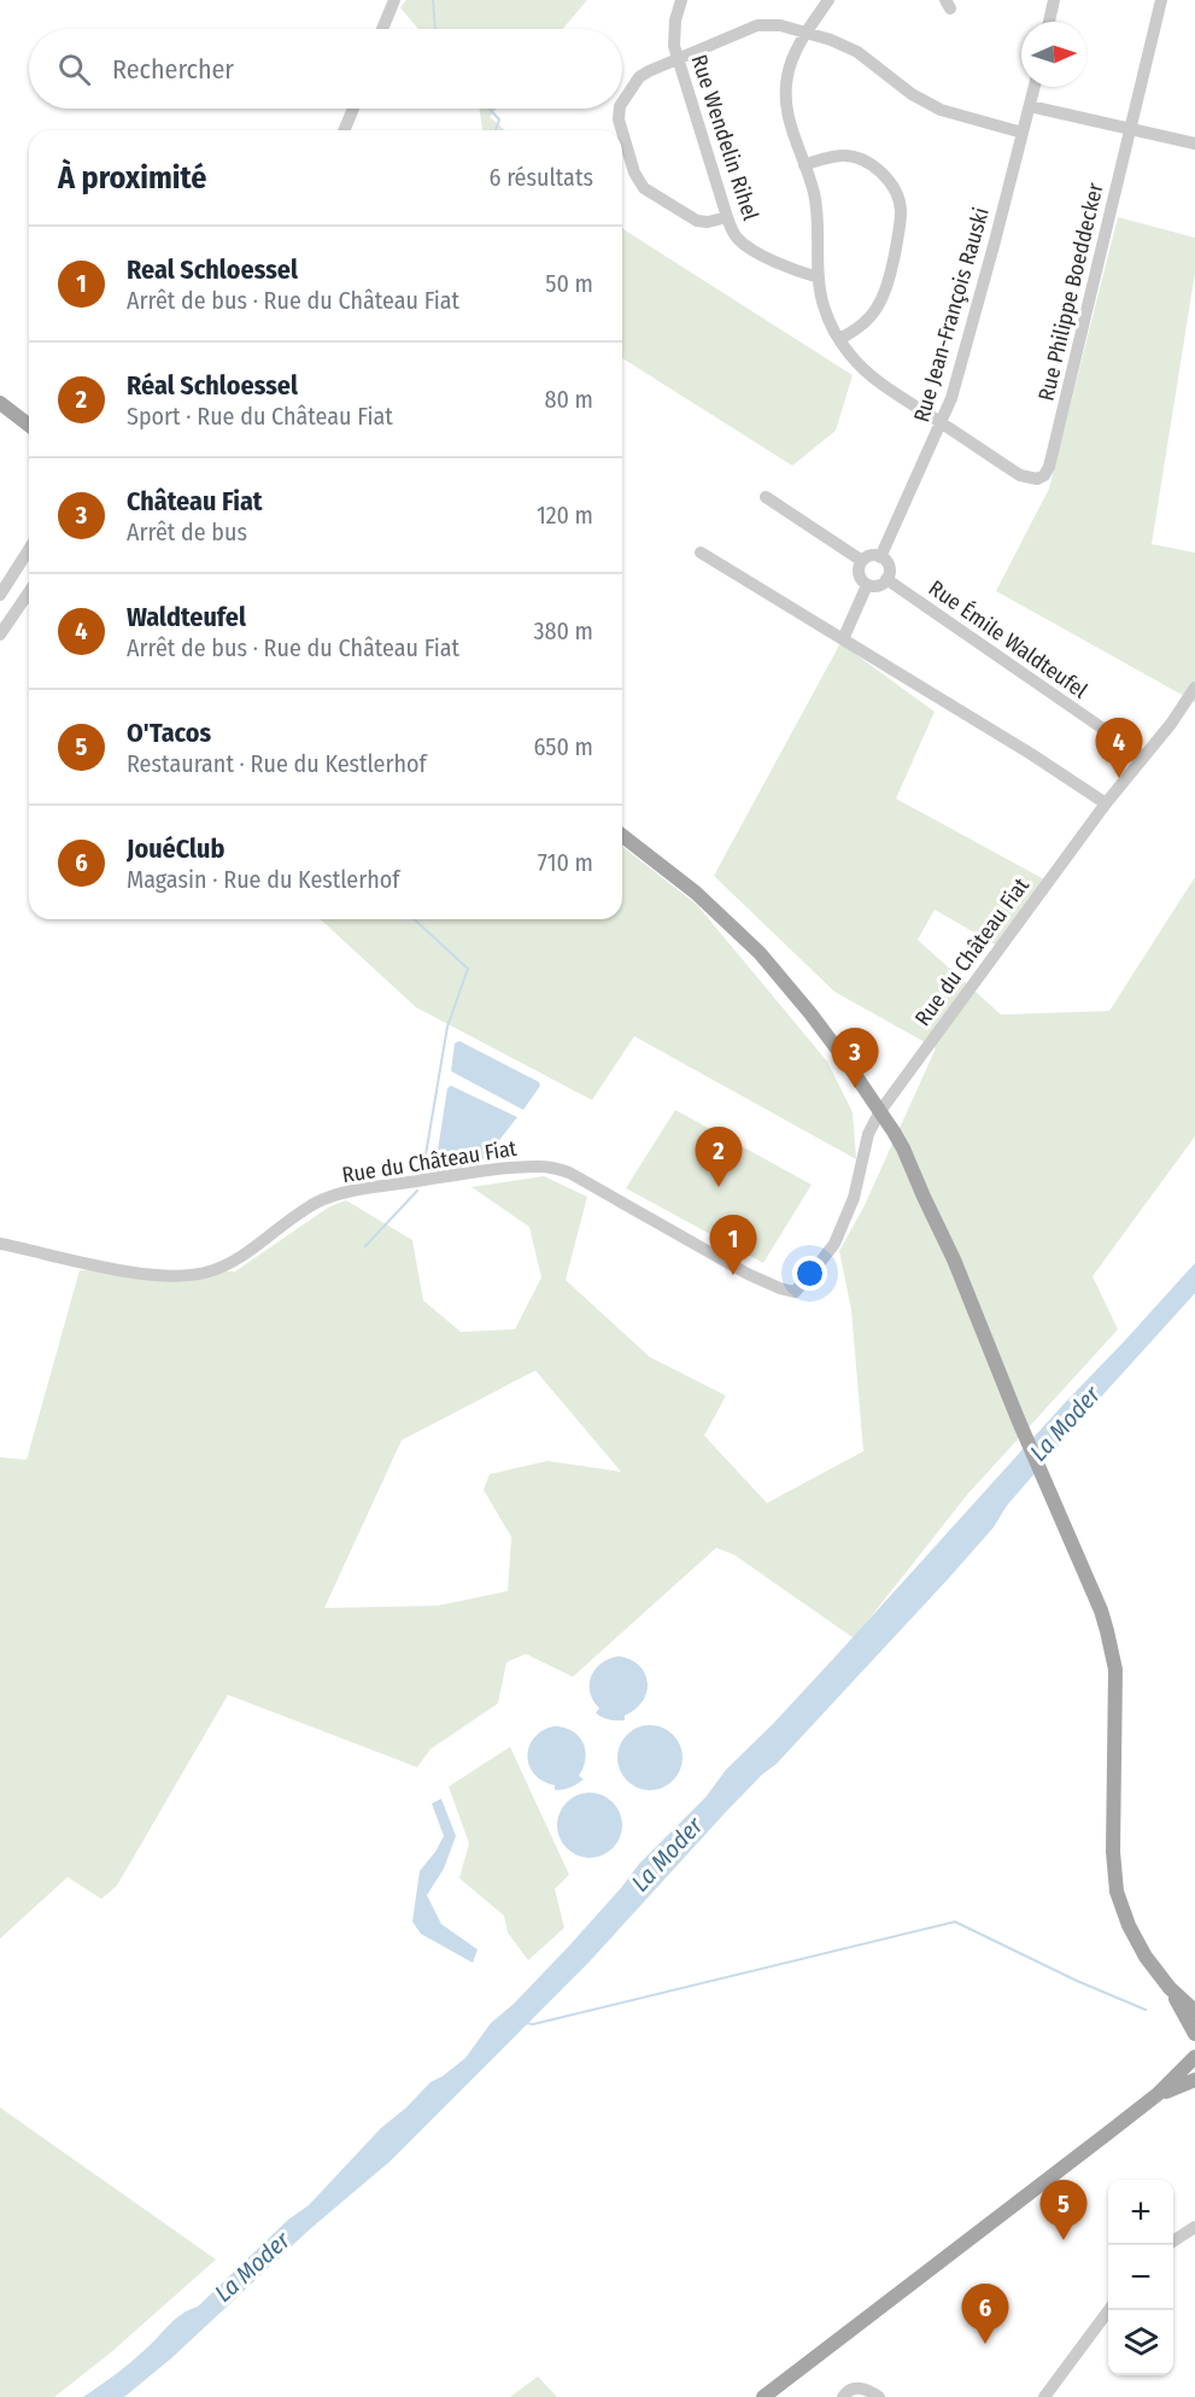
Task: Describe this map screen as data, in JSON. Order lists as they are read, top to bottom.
{
  "streets": {
    "street": [
      "Rue Wendelin Rihel",
      "Rue Philippe Boeddecker",
      "Rue Jean-François Rauski",
      "Rue Émile Waldteufel",
      "Rue du Château Fiat"
    ]
  },
  "crossings": [
    ["Rue Philippe Boeddecker", "Rue Jean-François Rauski"],
    ["Rue Jean-François Rauski", "Rue Émile Waldteufel"],
    ["Rue Émile Waldteufel", "Rue du Château Fiat"]
  ],
  "water": ["La Moder"],
  "north": "right",
  "page": {
    "search": "Rechercher",
    "heading": ["À proximité", "6 résultats"],
    "list": [
      {
        "mark": "1",
        "name": "Real Schloessel",
        "note": "Arrêt de bus · Rue du Château Fiat",
        "value": "50 m"
      },
      {
        "mark": "2",
        "name": "Réal Schloessel",
        "note": "Sport · Rue du Château Fiat",
        "value": "80 m"
      },
      {
        "mark": "3",
        "name": "Château Fiat",
        "note": "Arrêt de bus",
        "value": "120 m"
      },
      {
        "mark": "4",
        "name": "Waldteufel",
        "note": "Arrêt de bus · Rue du Château Fiat",
        "value": "380 m"
      },
      {
        "mark": "5",
        "name": "O'Tacos",
        "note": "Restaurant · Rue du Kestlerhof",
        "value": "650 m"
      },
      {
        "mark": "6",
        "name": "JouéClub",
        "note": "Magasin · Rue du Kestlerhof",
        "value": "710 m"
      }
    ],
    "pins": [
      "4",
      "3",
      "2",
      "1",
      "5",
      "6"
    ],
    "map_buttons": ["+", "−"]
  }
}
